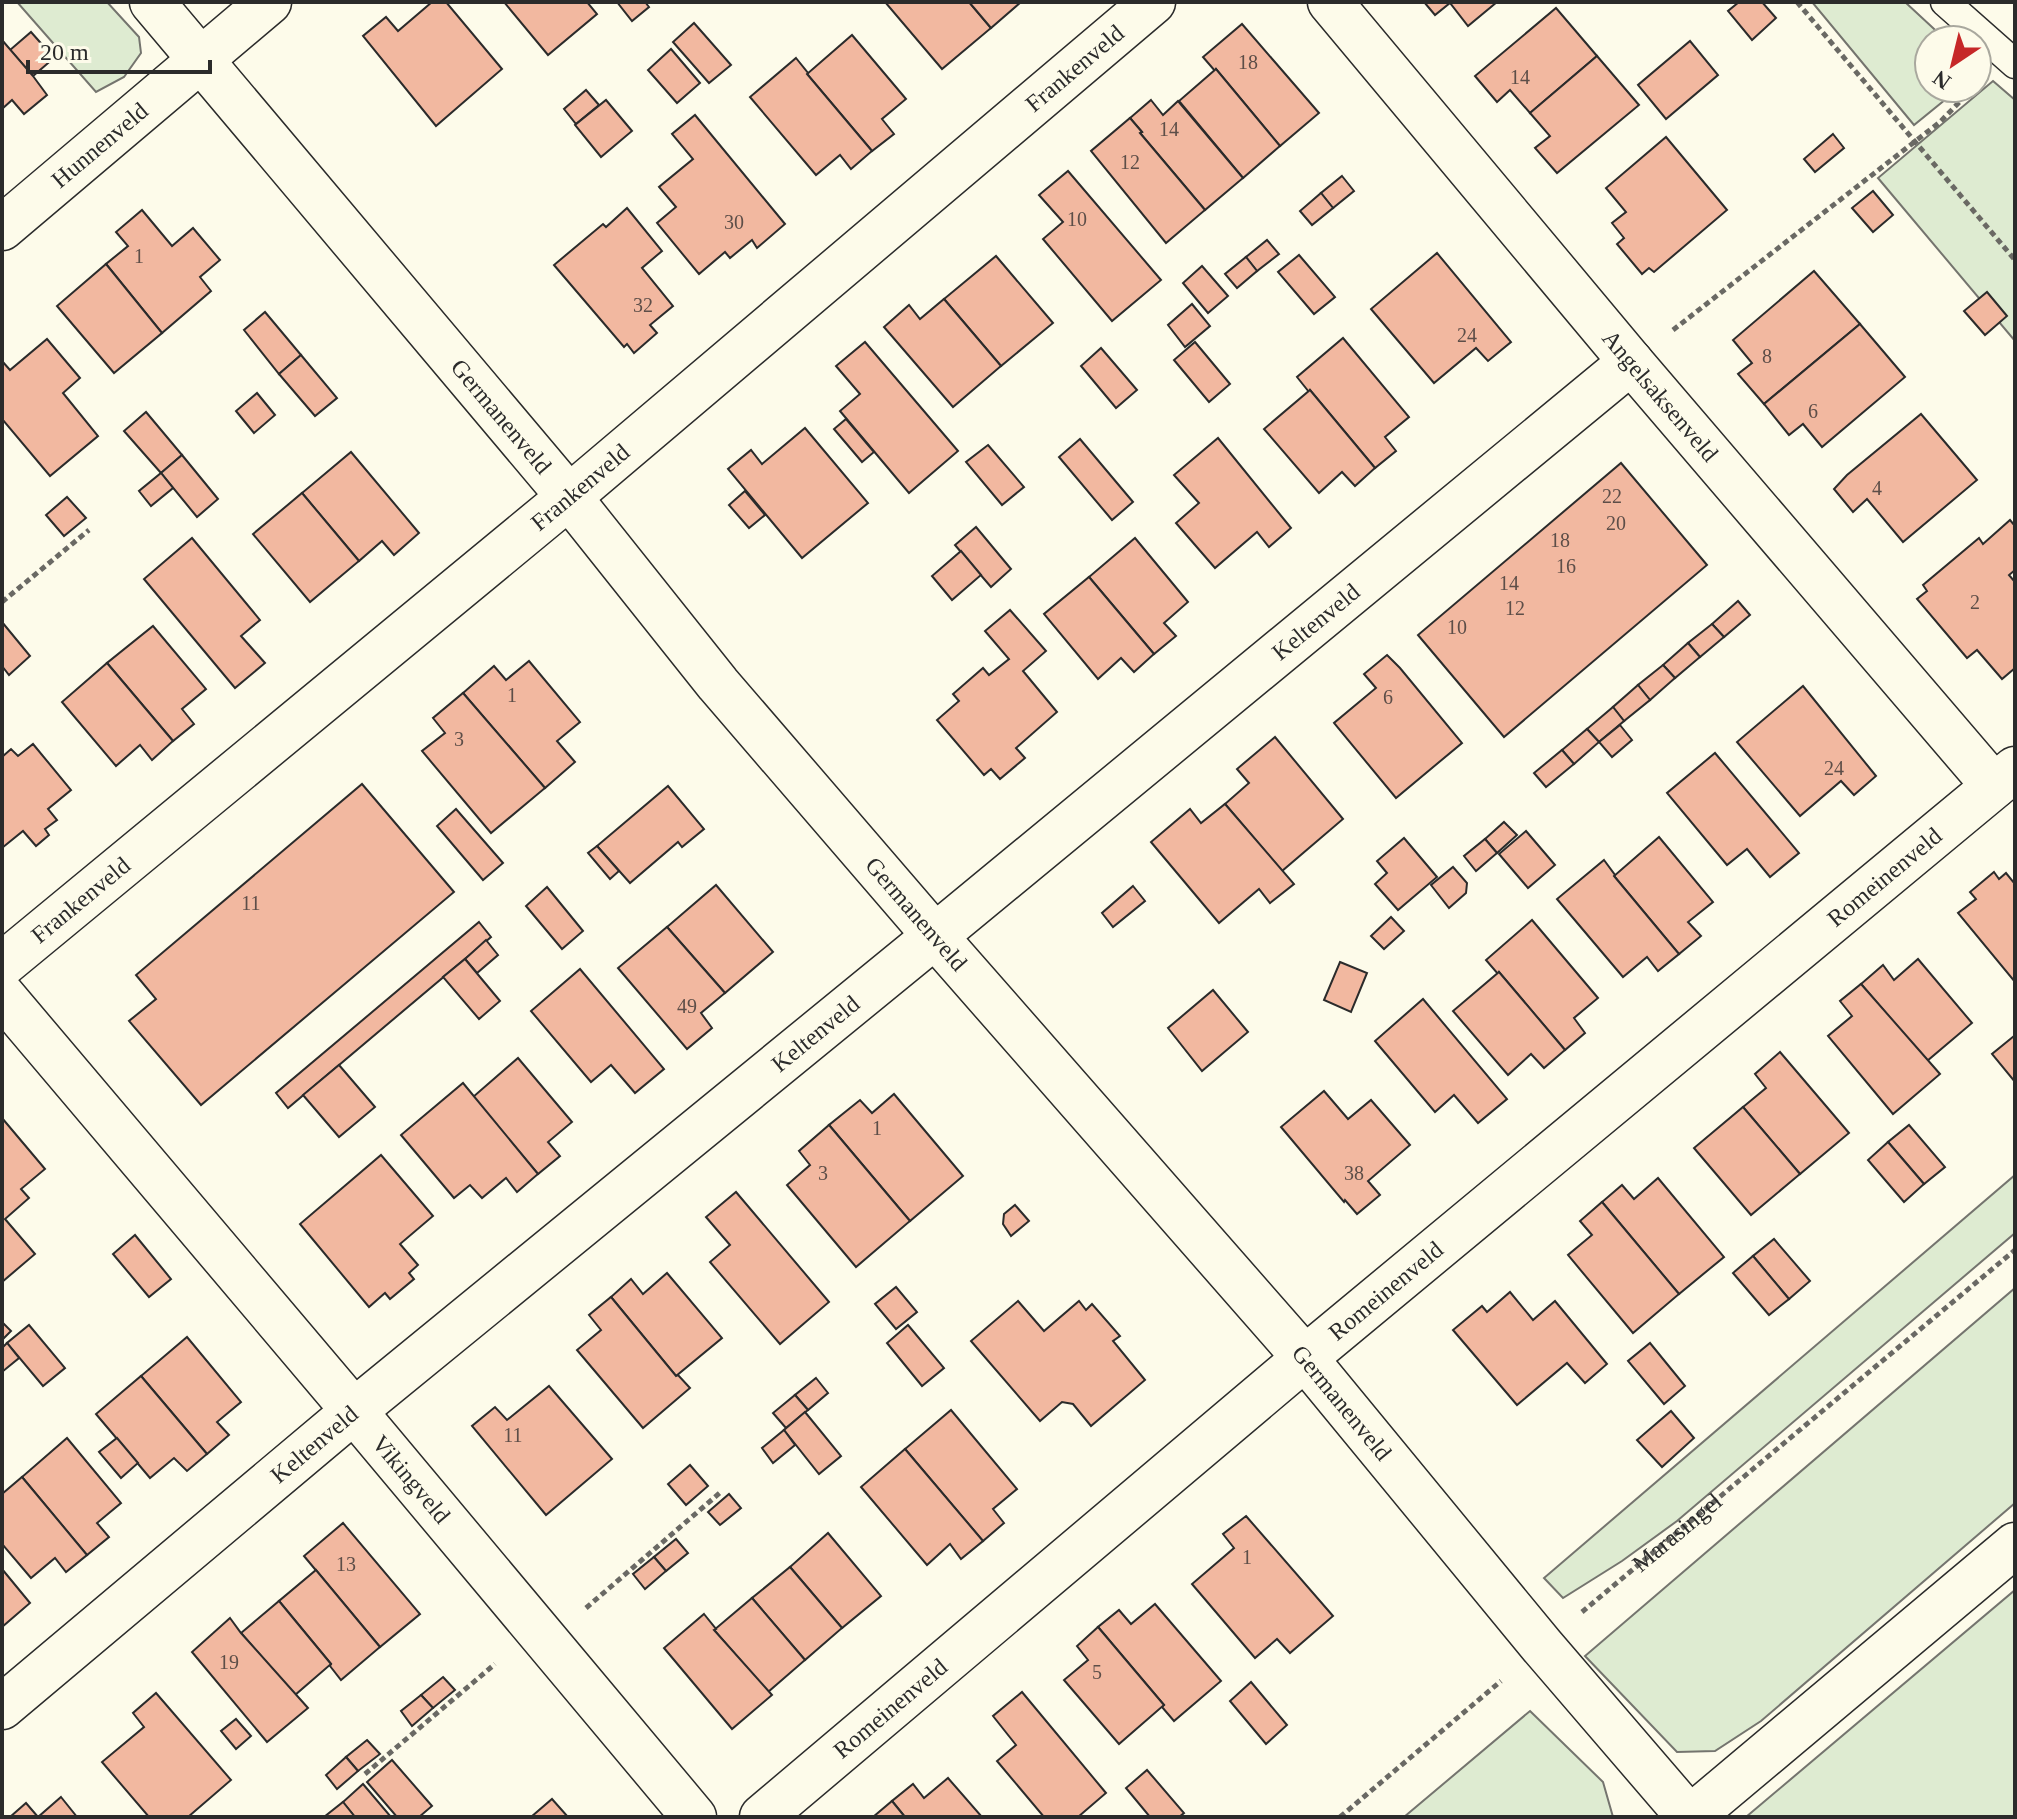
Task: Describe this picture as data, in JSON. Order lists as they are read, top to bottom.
{
  "streets": {
    "street": [
      "Frankenveld",
      "Hunnenveld",
      "Angelsaksenveld",
      "Germanenveld",
      "Keltenveld",
      "Romeinenveld",
      "Vikingveld"
    ],
    "path": ["Marasingel"]
  },
  "crossings": [
    ["Frankenveld", "Germanenveld"],
    ["Hunnenveld", "Germanenveld"],
    ["Angelsaksenveld", "Keltenveld"],
    ["Angelsaksenveld", "Romeinenveld"],
    ["Germanenveld", "Keltenveld"],
    ["Germanenveld", "Romeinenveld"],
    ["Germanenveld", "Marasingel"],
    ["Keltenveld", "Vikingveld"]
  ],
  "house_numbers": [
    "18",
    "14",
    "14",
    "12",
    "10",
    "30",
    "1",
    "32",
    "24",
    "8",
    "6",
    "4",
    "22",
    "20",
    "18",
    "16",
    "14",
    "2",
    "12",
    "10",
    "1",
    "6",
    "3",
    "24",
    "11",
    "49",
    "1",
    "3",
    "38",
    "11",
    "1",
    "13",
    "19",
    "5"
  ],
  "scale_bar": "20 m",
  "north": "bottom left"
}
